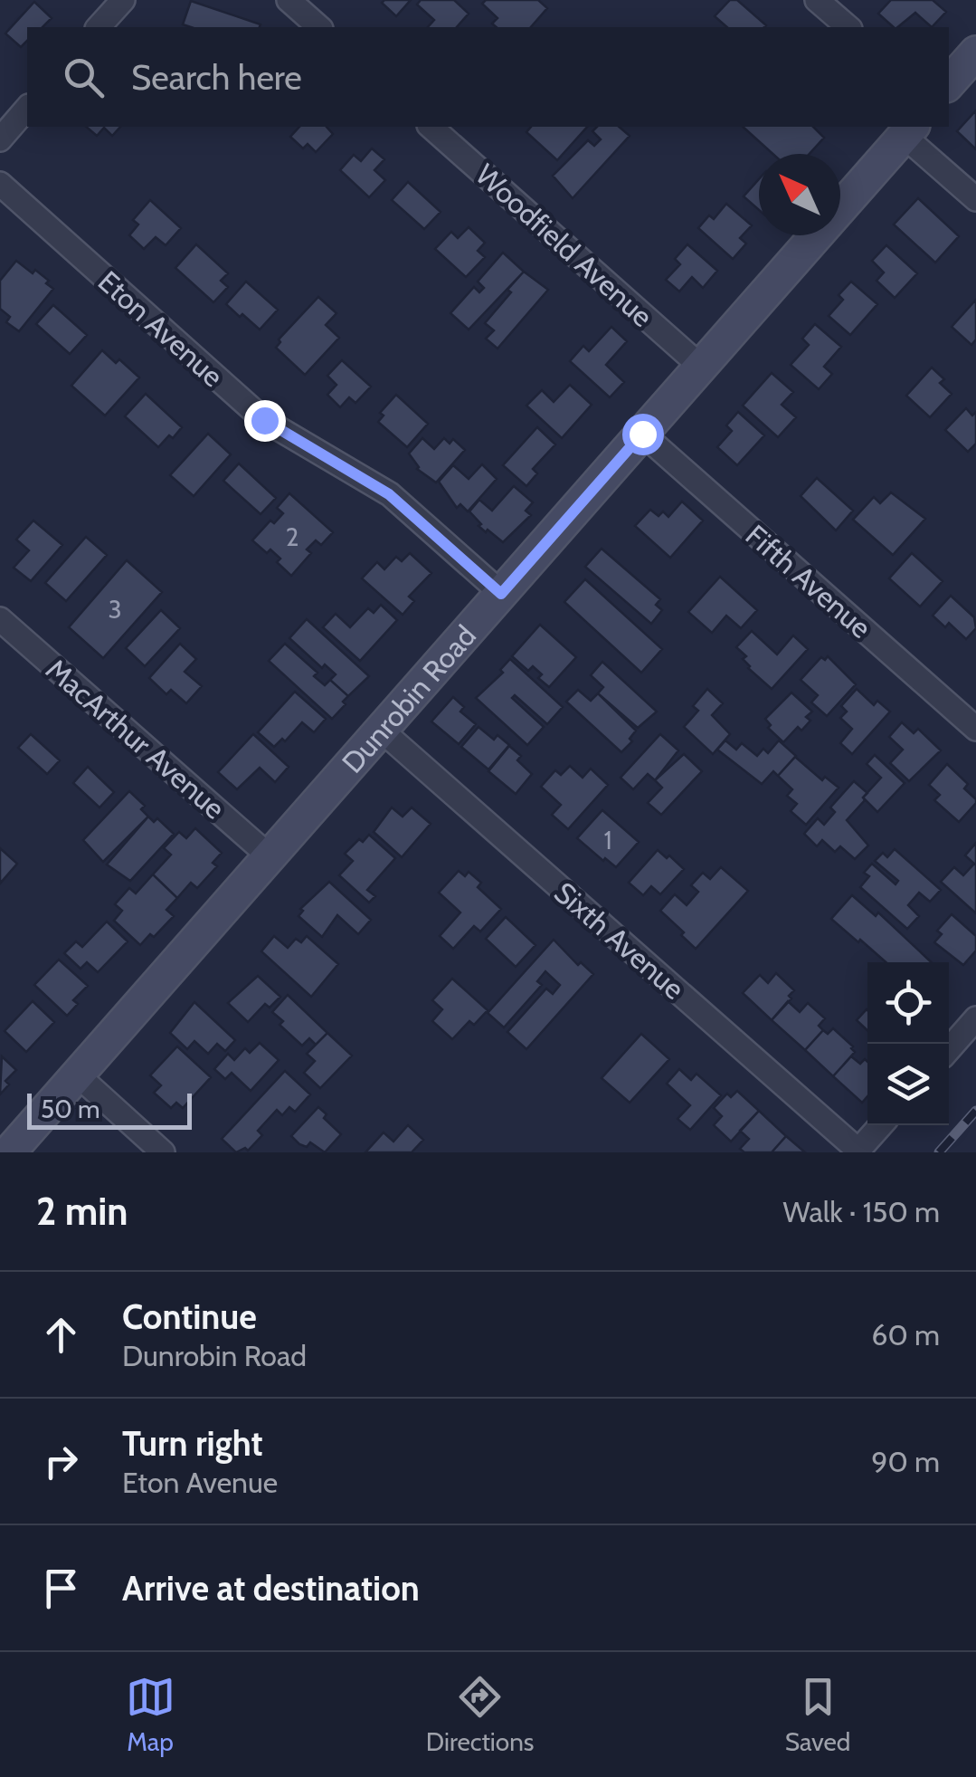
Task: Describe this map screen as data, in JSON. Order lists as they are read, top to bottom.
{
  "streets": {
    "street": [
      "Woodfield Avenue",
      "Eton Avenue",
      "Fifth Avenue",
      "Dunrobin Road",
      "MacArthur Avenue",
      "Sixth Avenue"
    ]
  },
  "crossings": [
    ["Woodfield Avenue", "Dunrobin Road"],
    ["Eton Avenue", "Dunrobin Road"],
    ["Fifth Avenue", "Dunrobin Road"],
    ["Dunrobin Road", "MacArthur Avenue"],
    ["Dunrobin Road", "Sixth Avenue"]
  ],
  "house_numbers": ["2", "3", "1"],
  "scale_bar": "50 m",
  "north": "top left",
  "page": {
    "search": "Search here",
    "scale": "50 m",
    "heading": ["2 min", "Walk · 150 m"],
    "list": [
      ["Continue", "Dunrobin Road", "60 m"],
      ["Turn right", "Eton Avenue", "90 m"],
      "Arrive at destination"
    ],
    "nav": ["Map", "Directions", "Saved"]
  }
}
